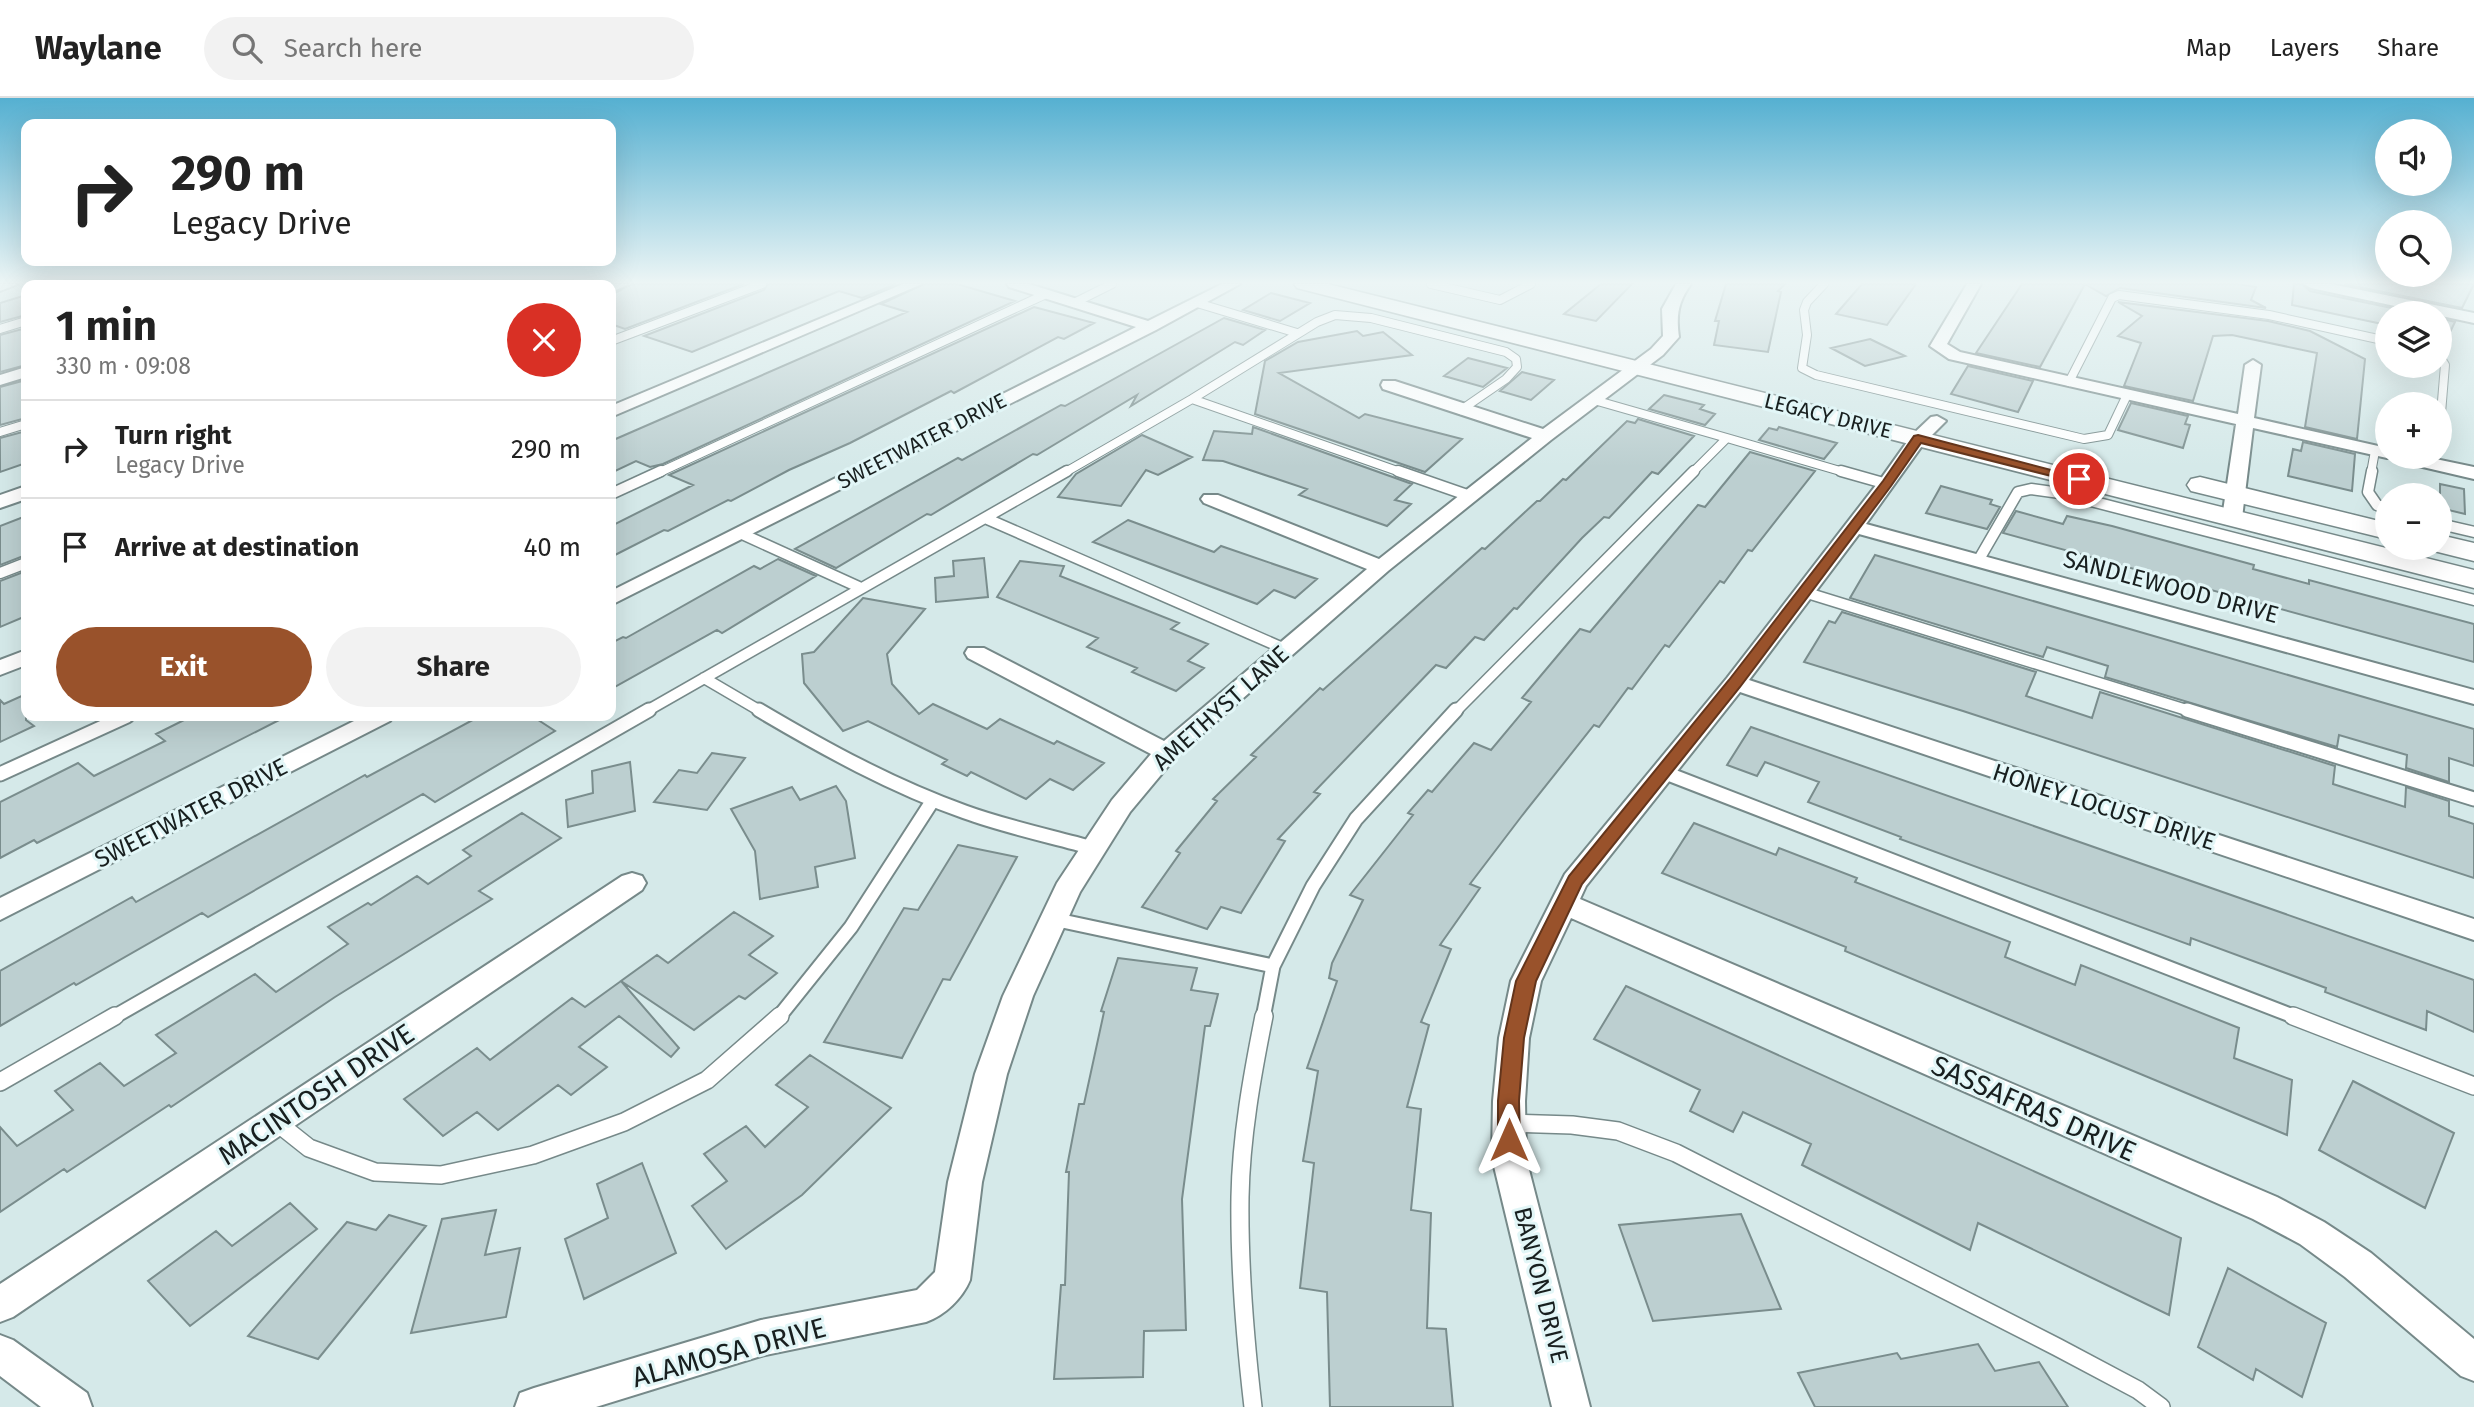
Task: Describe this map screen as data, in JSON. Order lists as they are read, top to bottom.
{
  "streets": {
    "main road": ["LEGACY DRIVE"],
    "street": [
      "SWEETWATER DRIVE",
      "SANDLEWOOD DRIVE",
      "AMETHYST LANE",
      "HONEY LOCUST DRIVE",
      "MACINTOSH DRIVE",
      "SASSAFRAS DRIVE",
      "BANYON DRIVE",
      "ALAMOSA DRIVE"
    ]
  },
  "crossings": [
    ["LEGACY DRIVE", "AMETHYST LANE"],
    ["LEGACY DRIVE", "BANYON DRIVE"],
    ["SANDLEWOOD DRIVE", "BANYON DRIVE"],
    ["AMETHYST LANE", "ALAMOSA DRIVE"],
    ["HONEY LOCUST DRIVE", "BANYON DRIVE"],
    ["SASSAFRAS DRIVE", "BANYON DRIVE"]
  ],
  "page": {
    "header": "Waylane",
    "search": "Search here",
    "nav": ["Map", "Layers", "Share"],
    "map_buttons": ["+", "−"],
    "turn": ["290 m", "Legacy Drive"],
    "heading": ["1 min", "330 m · 09:08"],
    "list": [
      {
        "name": "Turn right",
        "note": "Legacy Drive",
        "value": "290 m"
      },
      {
        "name": "Arrive at destination",
        "value": "40 m"
      }
    ],
    "buttons": ["Exit", "Share"]
  }
}
